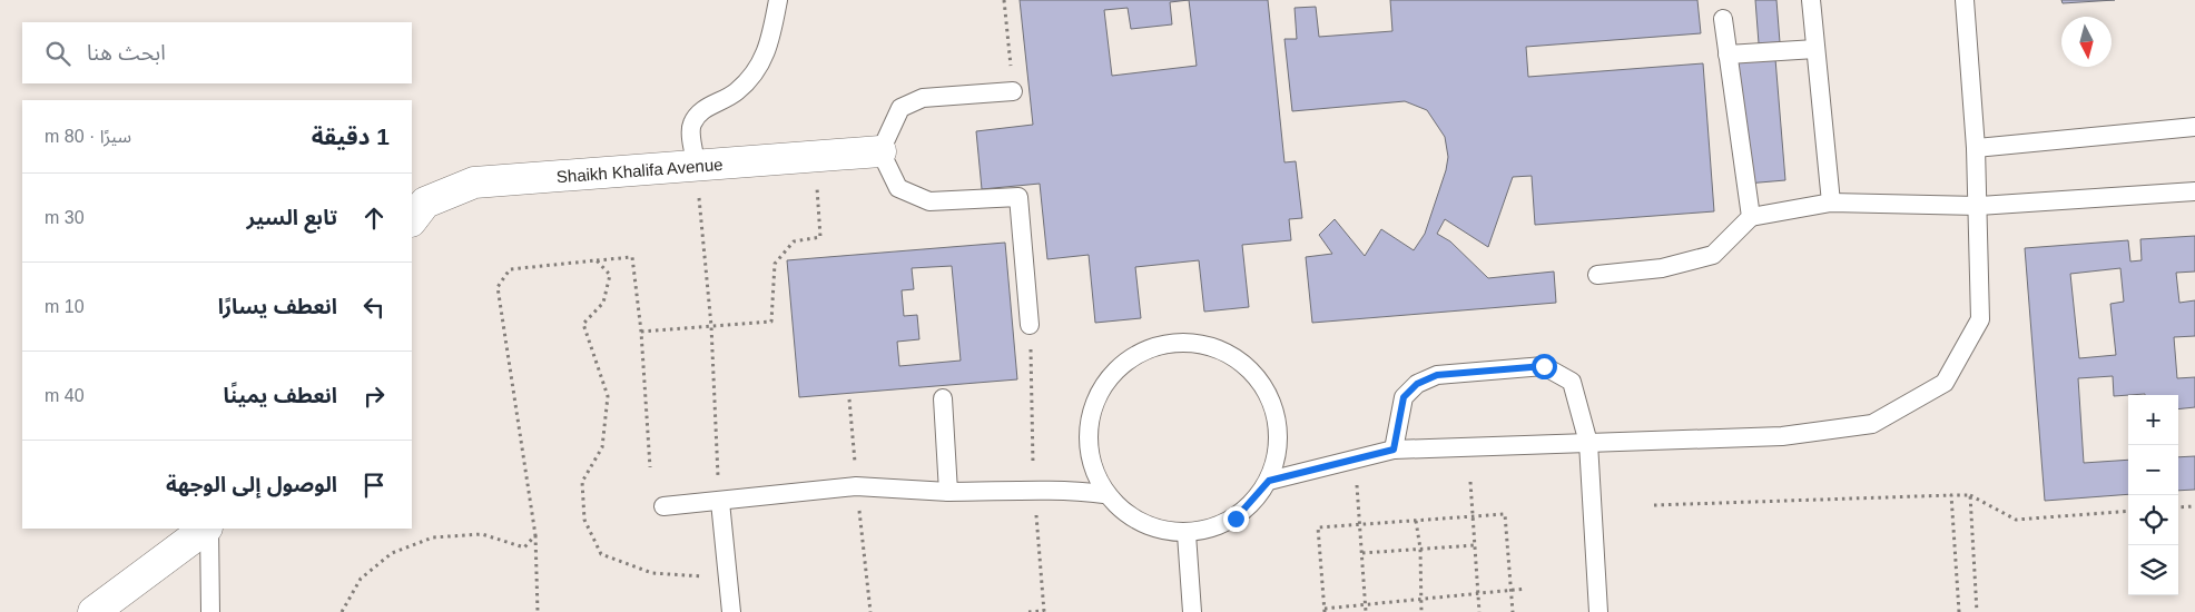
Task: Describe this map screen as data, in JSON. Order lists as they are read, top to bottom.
{
  "streets": {
    "street": ["Shaikh Khalifa Avenue"]
  },
  "north": "bottom",
  "page": {
    "search": "ابحث هنا",
    "heading": ["1 دقيقة", "سيرًا · 80 m"],
    "list": [
      ["تابع السير", "30 m"],
      ["انعطف يسارًا", "10 m"],
      ["انعطف يمينًا", "40 m"],
      "الوصول إلى الوجهة"
    ],
    "map_buttons": ["+", "−"]
  }
}
